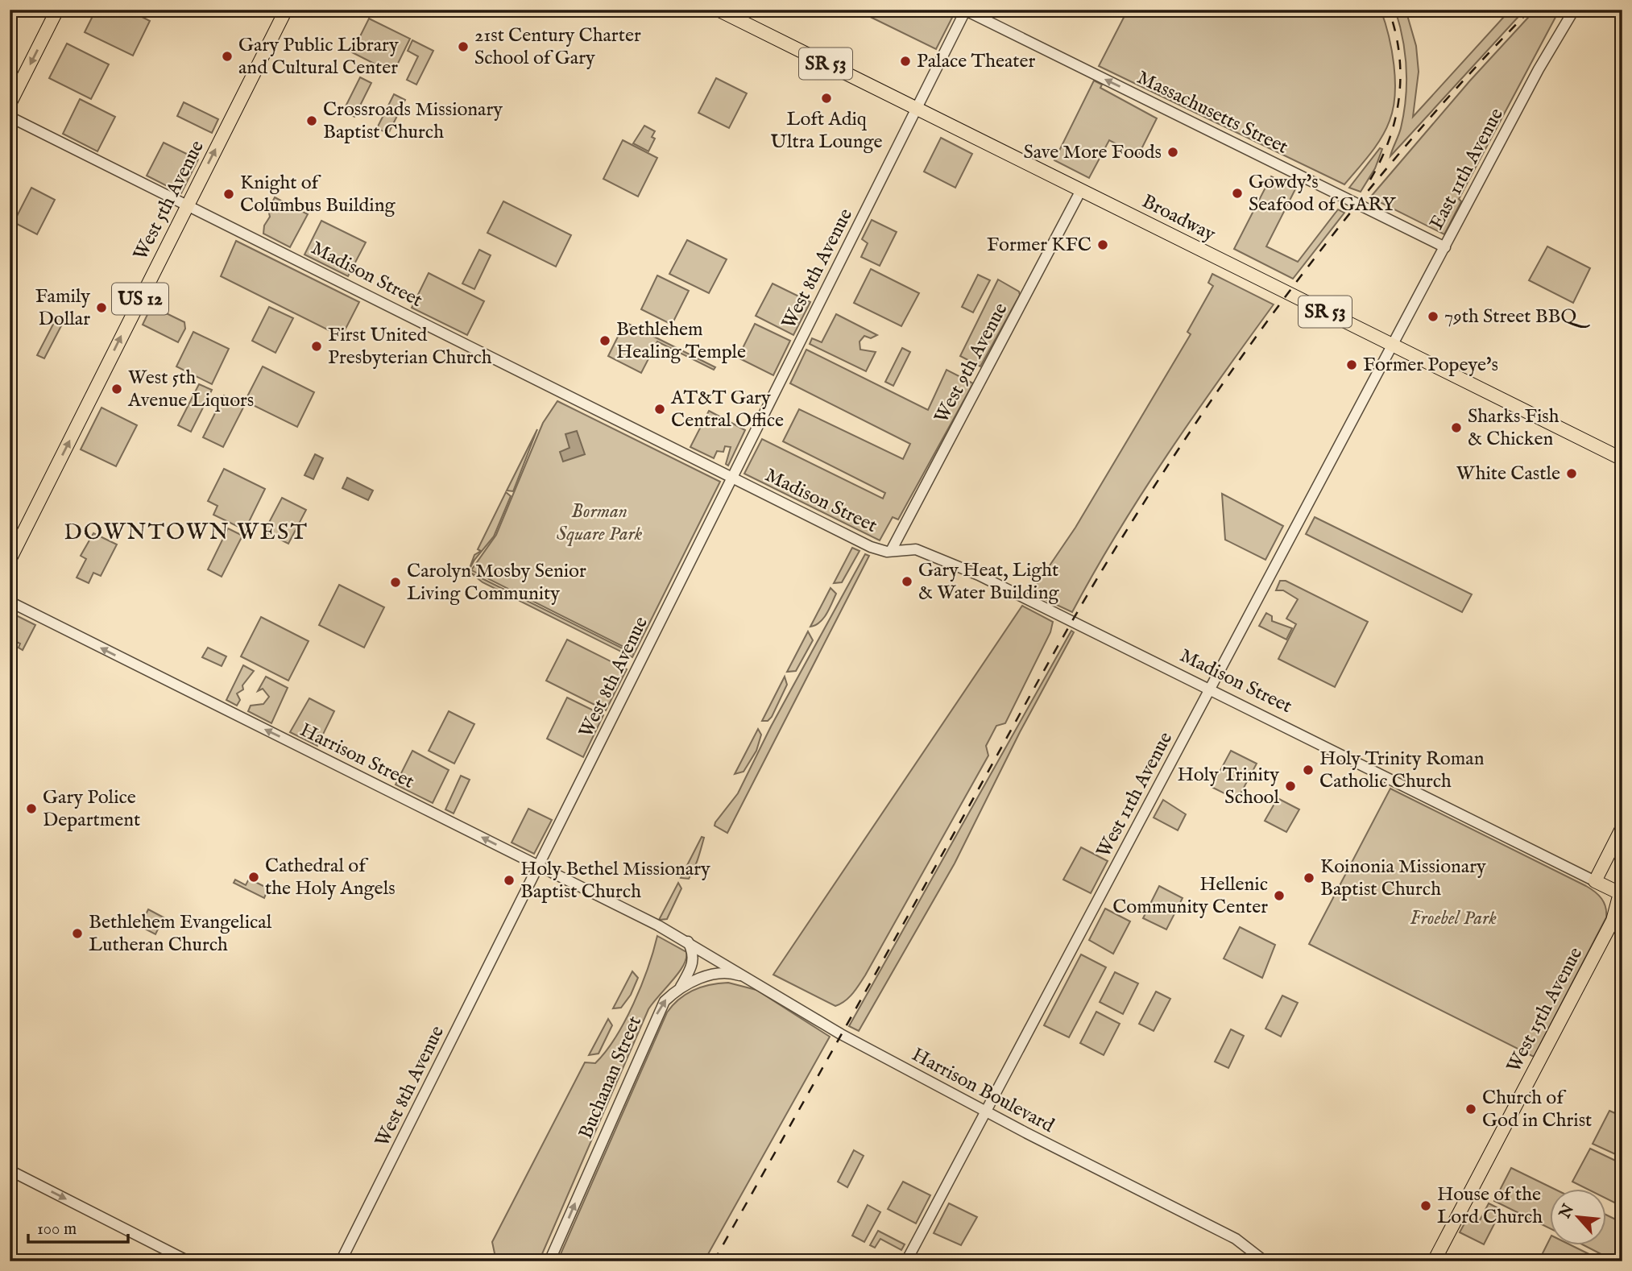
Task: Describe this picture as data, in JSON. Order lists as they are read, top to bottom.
{
  "streets": {
    "main road": [
      "SR 53",
      "West 5th Avenue",
      "Broadway",
      "Madison Street",
      "US 12",
      "West 15th Avenue"
    ],
    "street": [
      "Massachusetts Street",
      "East 11th Avenue",
      "West 8th Avenue",
      "West 9th Avenue",
      "Harrison Street",
      "West 11th Avenue",
      "Buchanan Street",
      "Harrison Boulevard"
    ]
  },
  "crossings": [
    ["Massachusetts Street", "East 11th Avenue"],
    ["Massachusetts Street", "West 8th Avenue"],
    ["East 11th Avenue", "Broadway"],
    ["East 11th Avenue", "West 11th Avenue"],
    ["West 5th Avenue", "Madison Street"],
    ["Broadway", "West 8th Avenue"],
    ["Broadway", "West 9th Avenue"],
    ["Broadway", "West 11th Avenue"],
    ["West 8th Avenue", "Madison Street"],
    ["West 8th Avenue", "Harrison Street"],
    ["Madison Street", "West 9th Avenue"],
    ["Madison Street", "West 11th Avenue"],
    ["Madison Street", "West 15th Avenue"],
    ["Harrison Street", "Harrison Boulevard"],
    ["West 11th Avenue", "Harrison Boulevard"],
    ["Buchanan Street", "Harrison Boulevard"]
  ],
  "one_way": [
    "Massachusetts Street",
    "West 5th Avenue",
    "Harrison Street",
    "Buchanan Street"
  ],
  "districts": ["DOWNTOWN WEST"],
  "parks": ["Borman Square Park", "Froebel Park"],
  "places": [
    "21st Century Charter School of Gary",
    "Gary Public Library and Cultural Center",
    "Palace Theater",
    "Loft Adiq Ultra Lounge",
    "Crossroads Missionary Baptist Church",
    "Save More Foods",
    "Gowdy's Seafood of GARY",
    "Knight of Columbus Building",
    "Former KFC",
    "Family Dollar",
    "79th Street BBQ",
    "Bethlehem Healing Temple",
    "First United Presbyterian Church",
    "Former Popeye's",
    "West 5th Avenue Liquors",
    "AT&T Gary Central Office",
    "Sharks Fish & Chicken",
    "White Castle",
    "Gary Heat, Light & Water Building",
    "Carolyn Mosby Senior Living Community",
    "Holy Trinity Roman Catholic Church",
    "Holy Trinity School",
    "Gary Police Department",
    "Cathedral of the Holy Angels",
    "Koinonia Missionary Baptist Church",
    "Holy Bethel Missionary Baptist Church",
    "Hellenic Community Center",
    "Bethlehem Evangelical Lutheran Church",
    "Church of God in Christ",
    "House of the Lord Church"
  ],
  "scale_bar": "100 m",
  "north": "top left"
}
